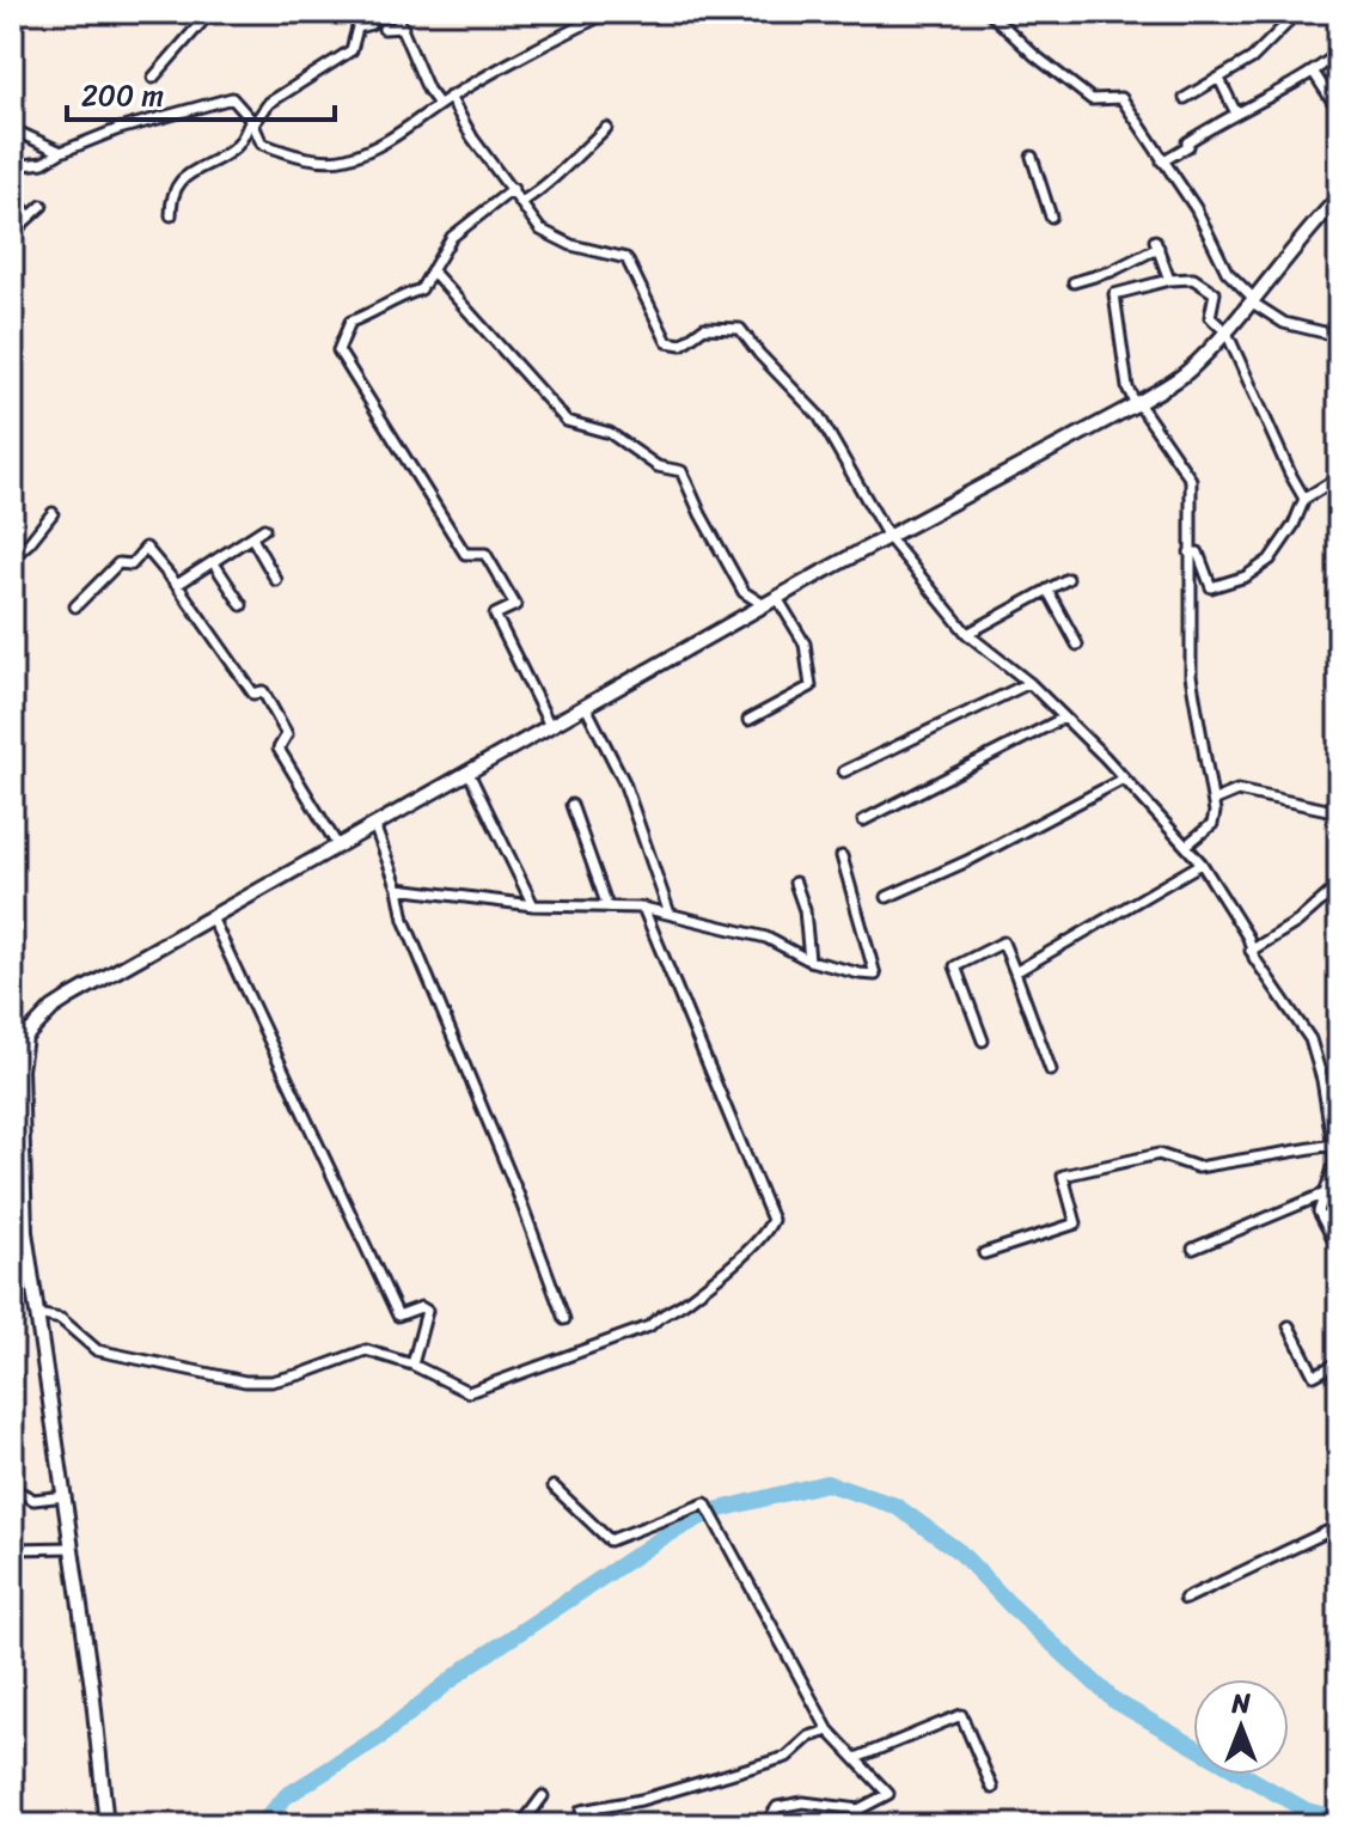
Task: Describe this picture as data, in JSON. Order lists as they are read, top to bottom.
{
  "scale_bar": "200 m",
  "north": "top"
}
